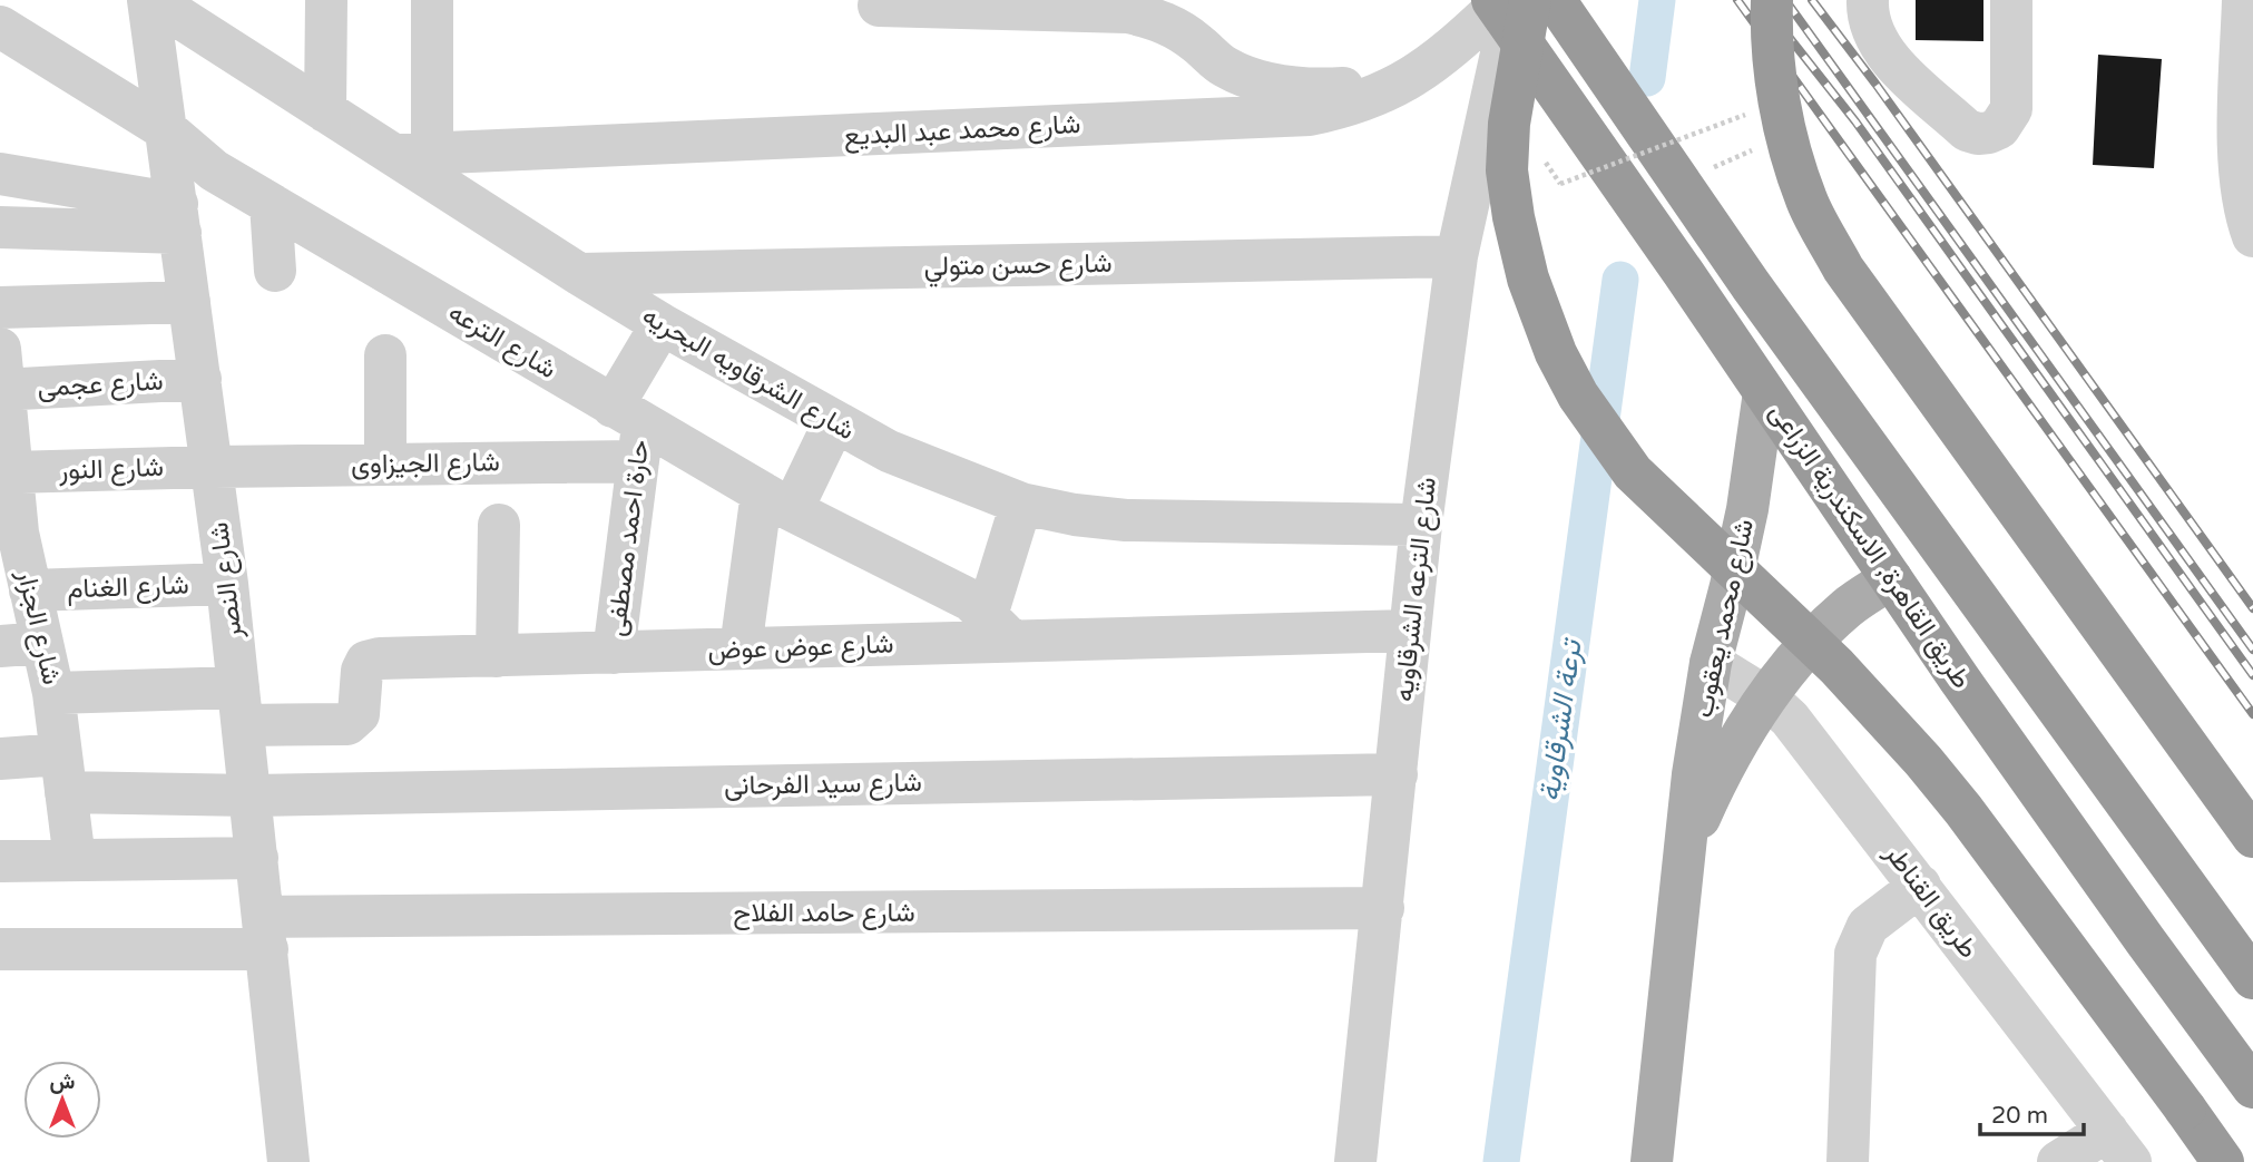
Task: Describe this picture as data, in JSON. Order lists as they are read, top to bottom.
{
  "streets": {
    "highway": ["طريق القاهرة, الاسكندرية الزراعى"],
    "main road": ["شارع محمد يعقوب"],
    "street": [
      "شارع محمد عبد البديع",
      "شارع حسن متولي",
      "شارع الترعه",
      "شارع الشرقاويه البحريه",
      "شارع عجمى",
      "شارع الجيزاوى",
      "شارع النور",
      "حارة احمد مصطفى",
      "شارع النصر",
      "شارع الغنام",
      "شارع الترعه الشرقاويه",
      "شارع الجزار",
      "شارع عوض عوض",
      "شارع سيد الفرحانى",
      "طريق القناطر",
      "شارع حامد الفلاح"
    ]
  },
  "crossings": [
    ["شارع محمد عبد البديع", "شارع الشرقاويه البحريه"],
    ["شارع محمد عبد البديع", "طريق القاهرة, الاسكندرية الزراعى"],
    ["شارع محمد عبد البديع", "شارع الترعه الشرقاويه"],
    ["شارع حسن متولي", "شارع الشرقاويه البحريه"],
    ["شارع حسن متولي", "شارع الترعه الشرقاويه"],
    ["شارع الترعه", "شارع الجيزاوى"],
    ["شارع الترعه", "حارة احمد مصطفى"],
    ["شارع الترعه", "شارع النصر"],
    ["شارع الترعه", "شارع عوض عوض"],
    ["شارع الشرقاويه البحريه", "شارع النصر"],
    ["شارع الشرقاويه البحريه", "شارع الترعه الشرقاويه"],
    ["شارع عجمى", "شارع النصر"],
    ["شارع عجمى", "شارع الجزار"],
    ["شارع الجيزاوى", "شارع النور"],
    ["شارع الجيزاوى", "حارة احمد مصطفى"],
    ["شارع الجيزاوى", "شارع النصر"],
    ["شارع النور", "شارع النصر"],
    ["شارع النور", "شارع الجزار"],
    ["حارة احمد مصطفى", "شارع عوض عوض"],
    ["طريق القاهرة, الاسكندرية الزراعى", "شارع الترعه الشرقاويه"],
    ["طريق القاهرة, الاسكندرية الزراعى", "شارع محمد يعقوب"],
    ["شارع النصر", "شارع الغنام"],
    ["شارع النصر", "شارع عوض عوض"],
    ["شارع النصر", "شارع سيد الفرحانى"],
    ["شارع النصر", "شارع حامد الفلاح"],
    ["شارع الغنام", "شارع الجزار"],
    ["شارع الترعه الشرقاويه", "شارع عوض عوض"],
    ["شارع الترعه الشرقاويه", "شارع سيد الفرحانى"],
    ["شارع الترعه الشرقاويه", "شارع حامد الفلاح"],
    ["شارع محمد يعقوب", "طريق القناطر"],
    ["شارع الجزار", "شارع سيد الفرحانى"]
  ],
  "water": ["ترعة الشرقاوية"],
  "scale_bar": "20 m",
  "north": "top"
}
